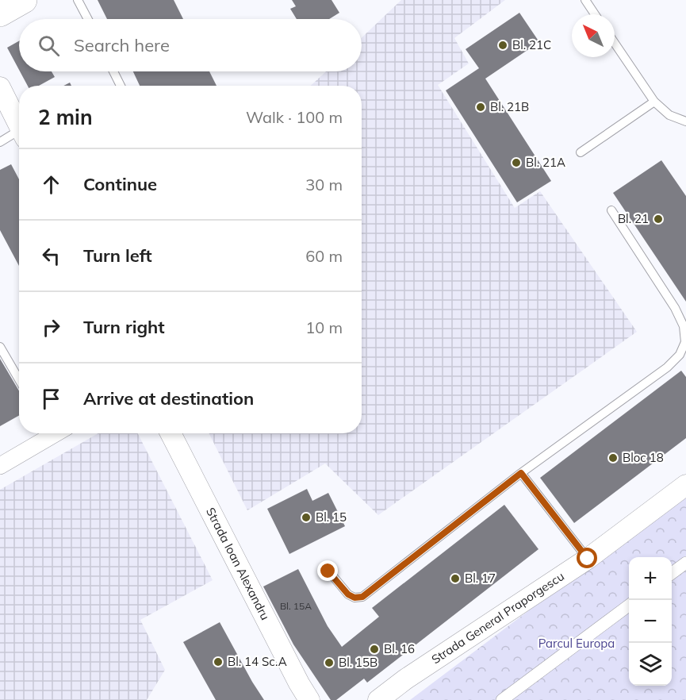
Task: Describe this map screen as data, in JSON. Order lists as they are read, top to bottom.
{
  "streets": {
    "street": ["Strada Ioan Alexandru", "Strada General Praporgescu"]
  },
  "parks": ["Parcul Europa"],
  "places": [
    "Bl. 21C",
    "Bl. 21B",
    "Bl. 21A",
    "Bl. 21",
    "Bloc 18",
    "Bl. 15",
    "Bl. 17",
    "Bl. 16",
    "Bl. 14 Sc.A",
    "Bl. 15B"
  ],
  "house_numbers": ["Bl. 15A"],
  "north": "top left",
  "page": {
    "search": "Search here",
    "heading": ["2 min", "Walk · 100 m"],
    "list": [
      ["Continue", "30 m"],
      ["Turn left", "60 m"],
      ["Turn right", "10 m"],
      "Arrive at destination"
    ],
    "map_buttons": ["+", "−"]
  }
}
